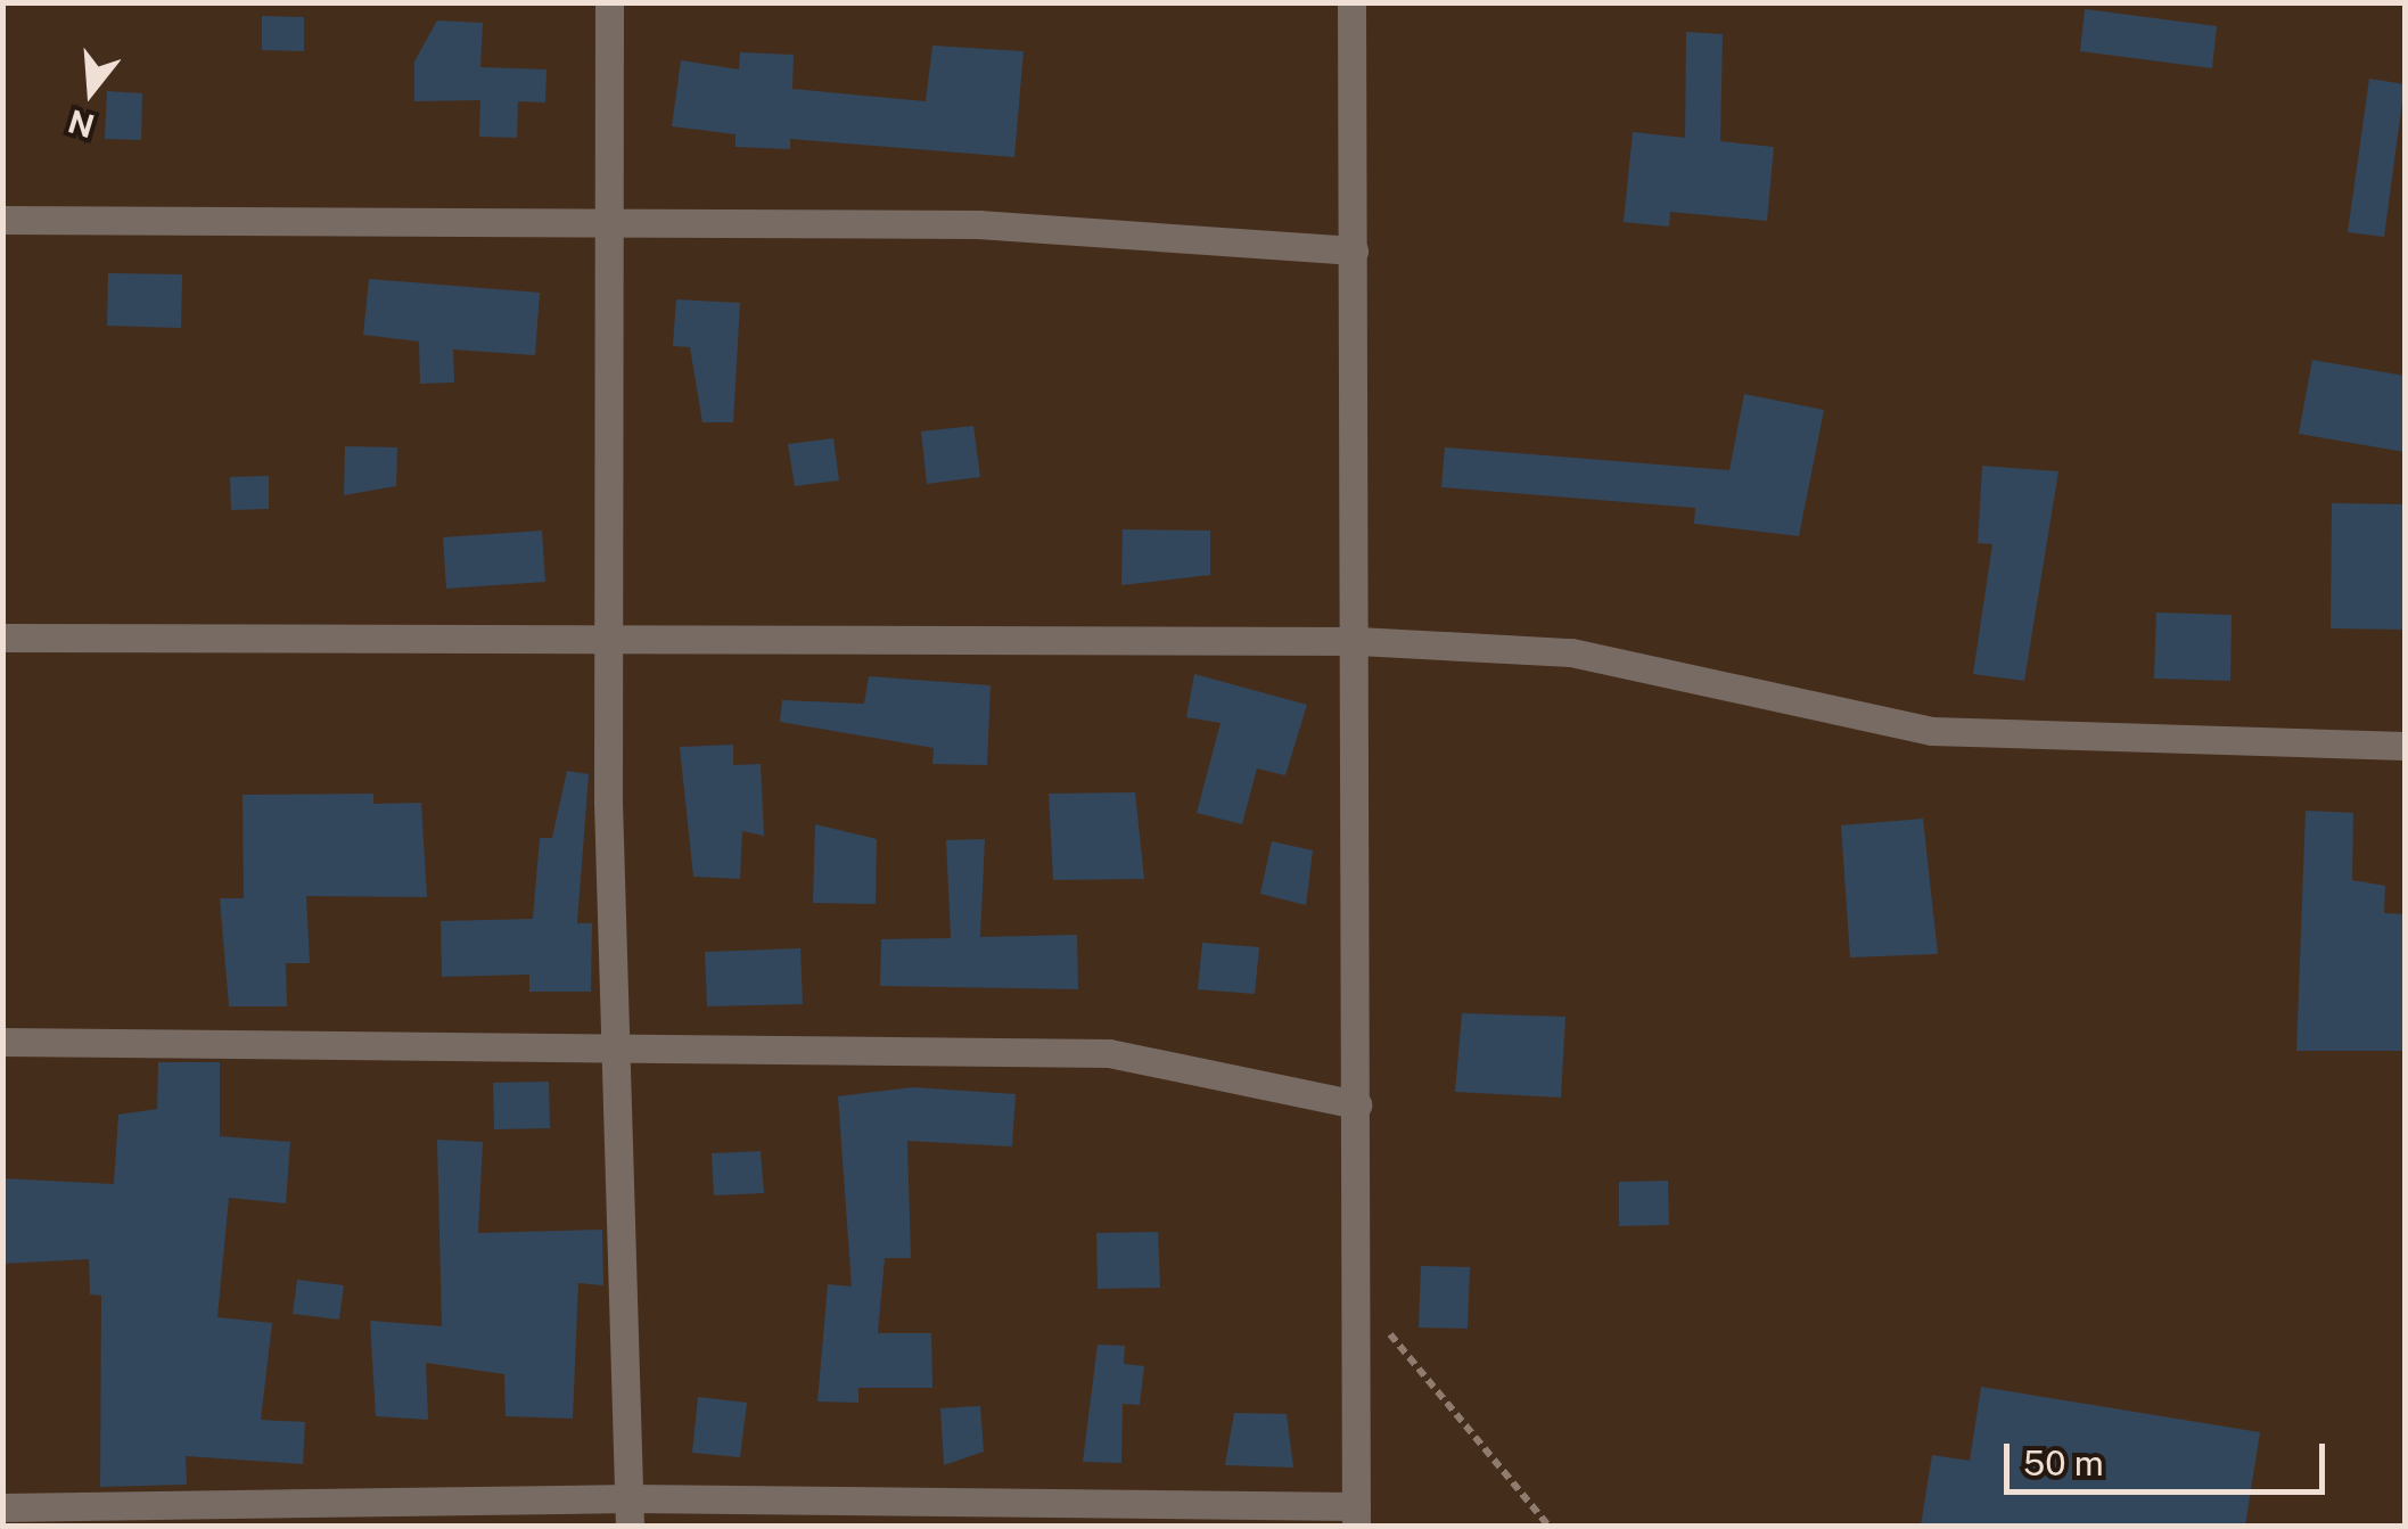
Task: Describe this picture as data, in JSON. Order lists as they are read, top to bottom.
{
  "scale_bar": "50 m",
  "north": "bottom"
}
